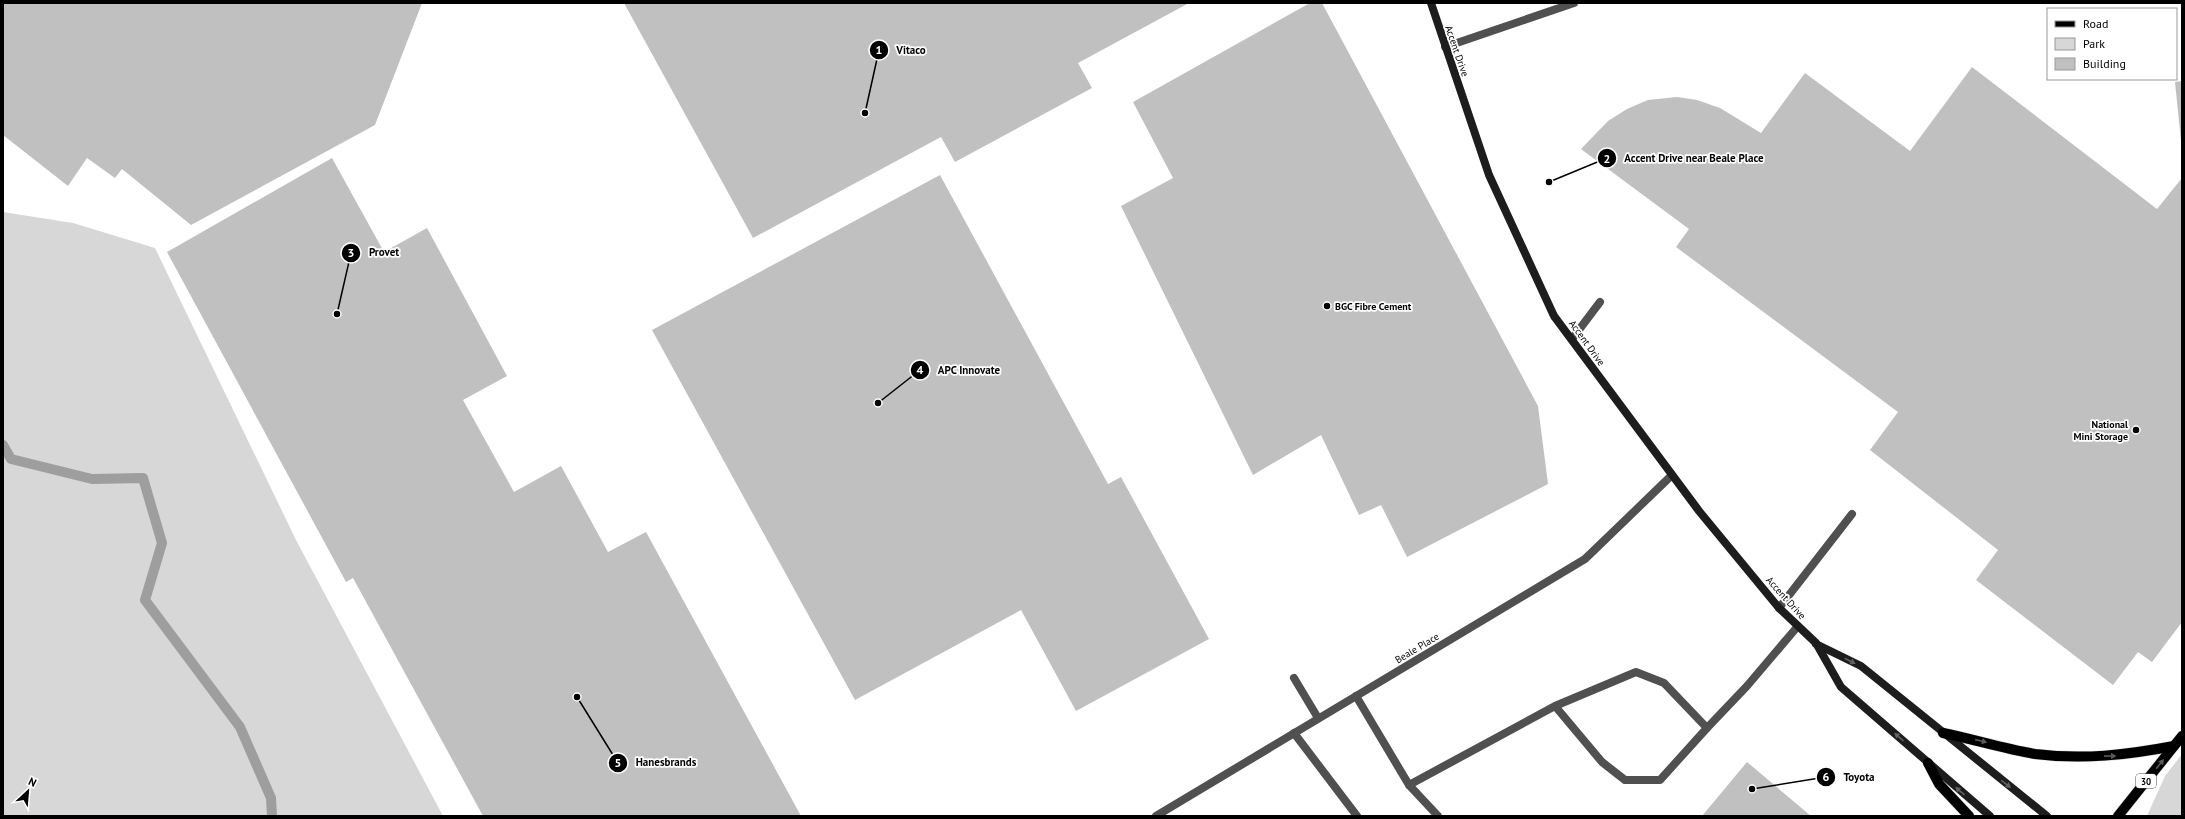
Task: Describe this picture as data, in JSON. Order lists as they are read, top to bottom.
{
  "streets": {
    "main road": ["Accent Drive", "30"],
    "street": ["Beale Place"]
  },
  "crossings": [
    ["Accent Drive", "Beale Place"]
  ],
  "places": [
    "Vitaco",
    "Accent Drive near Beale Place",
    "BGC Fibre Cement",
    "Provet",
    "APC Innovate",
    "National Mini Storage",
    "Hanesbrands",
    "Toyota"
  ],
  "legend": ["Road", "Park", "Building"],
  "north": "top right"
}
